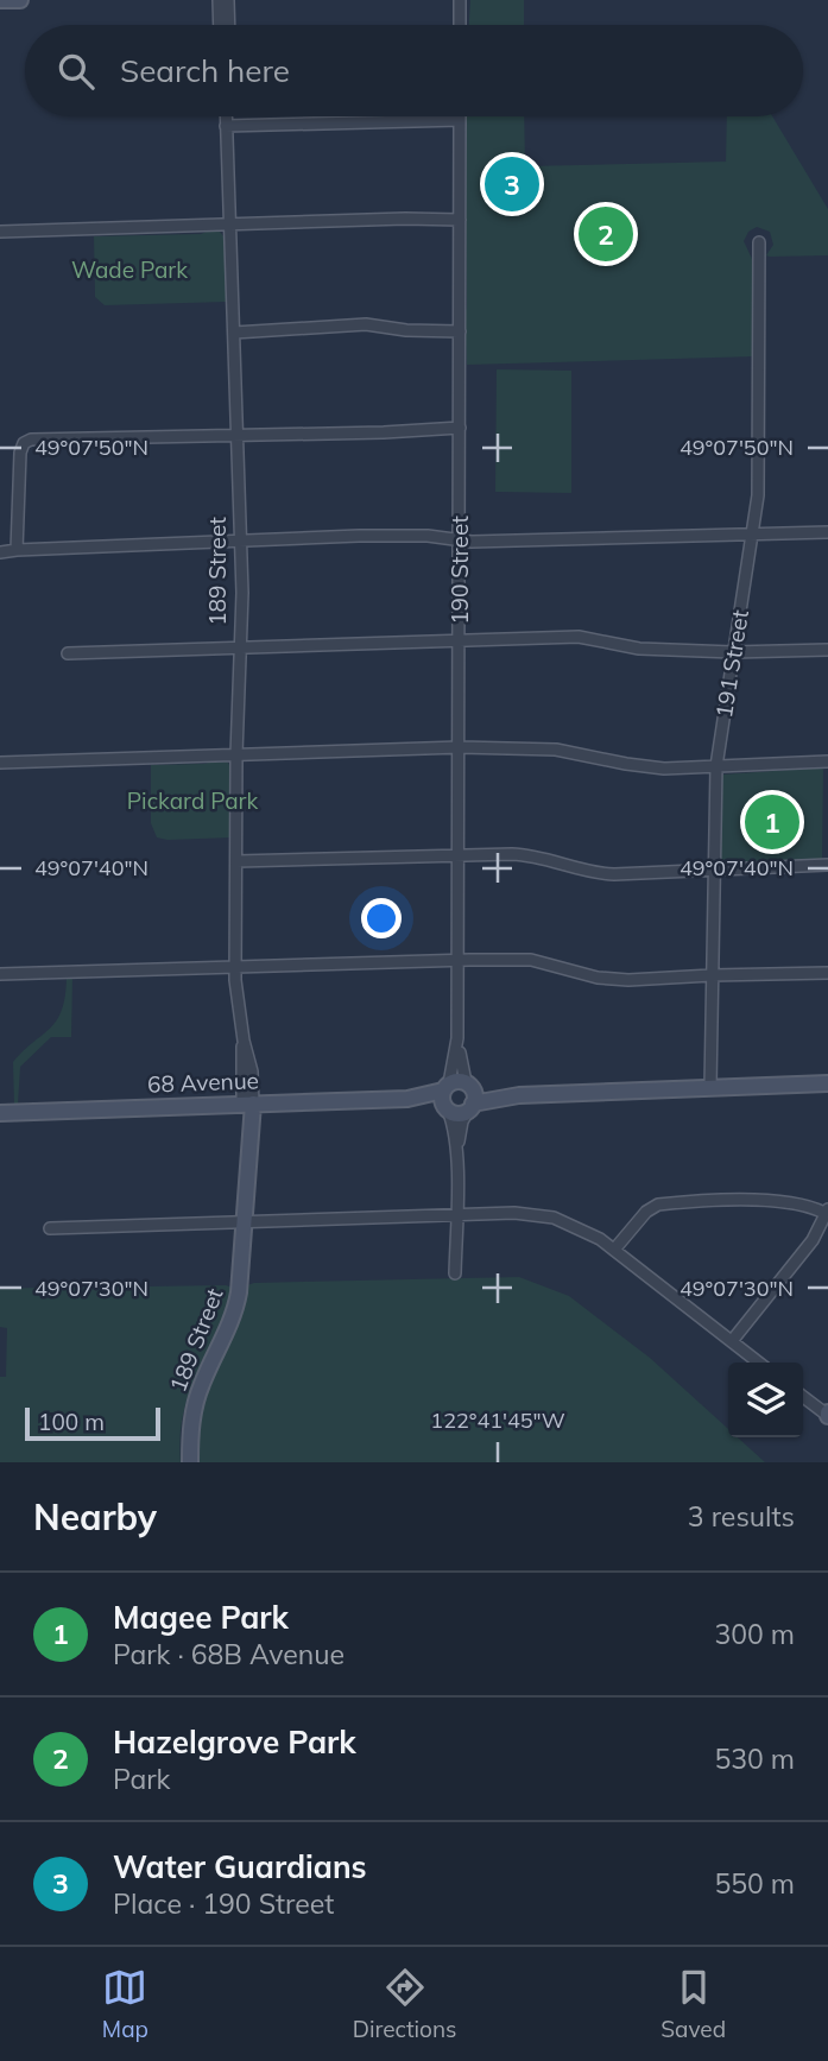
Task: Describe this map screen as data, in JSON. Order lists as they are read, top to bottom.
{
  "streets": {
    "street": [
      "190 Street",
      "189 Street",
      "191 Street",
      "68 Avenue"
    ]
  },
  "crossings": [
    ["190 Street", "68 Avenue"],
    ["189 Street", "68 Avenue"],
    ["191 Street", "68 Avenue"]
  ],
  "parks": ["Wade Park", "Pickard Park"],
  "scale_bar": "100 m",
  "page": {
    "search": "Search here",
    "pins": ["3", "2", "1"],
    "scale": "100 m",
    "heading": ["Nearby", "3 results"],
    "list": [
      {
        "mark": "1",
        "name": "Magee Park",
        "note": "Park · 68B Avenue",
        "value": "300 m"
      },
      {
        "mark": "2",
        "name": "Hazelgrove Park",
        "note": "Park",
        "value": "530 m"
      },
      {
        "mark": "3",
        "name": "Water Guardians",
        "note": "Place · 190 Street",
        "value": "550 m"
      }
    ],
    "nav": ["Map", "Directions", "Saved"]
  },
  "coordinates": [
    "49°07'50\"N",
    "49°07'40\"N",
    "49°07'30\"N",
    "122°41'45\"W"
  ]
}
